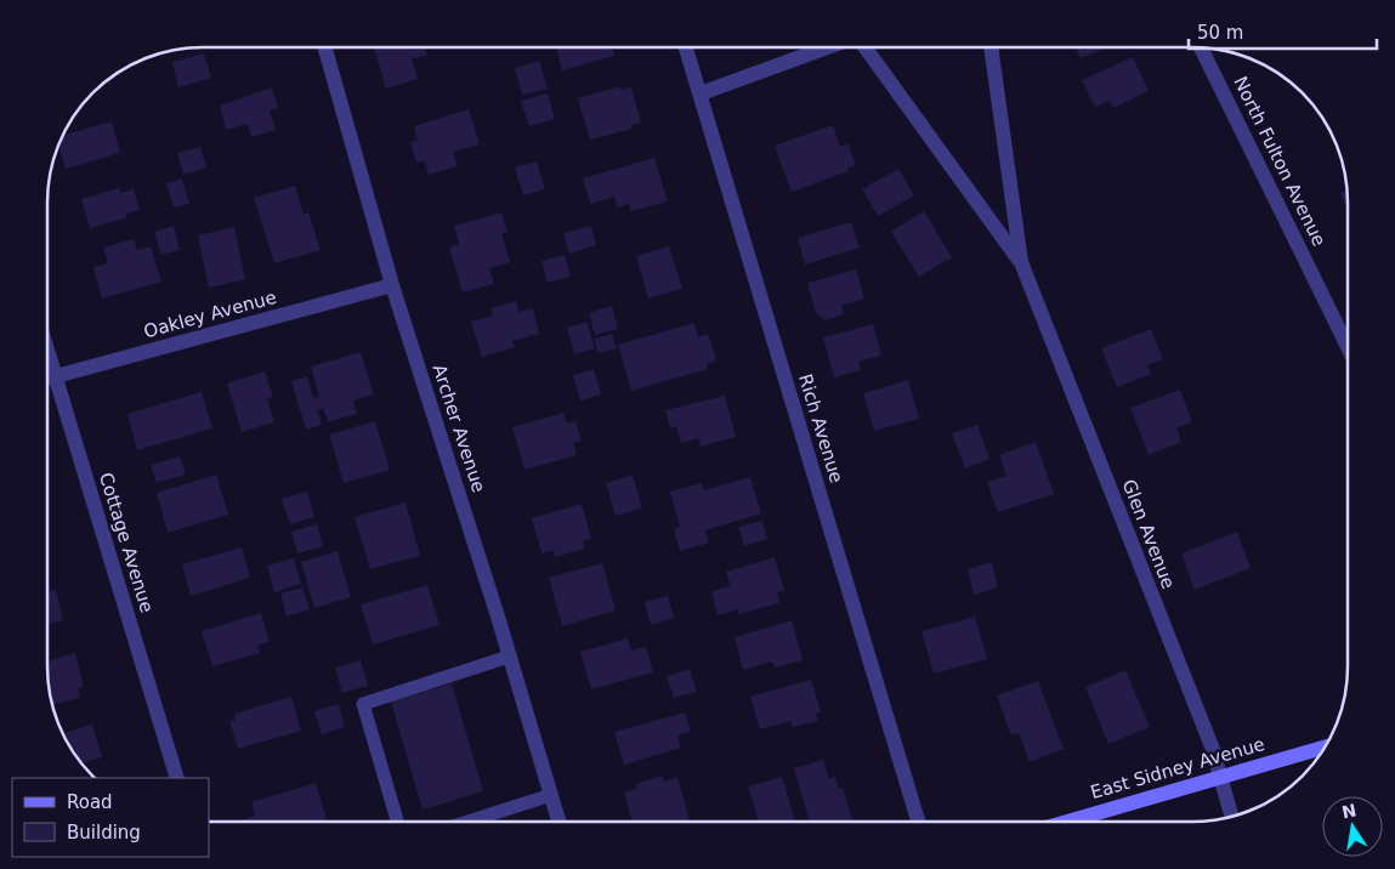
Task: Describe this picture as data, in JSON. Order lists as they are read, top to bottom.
{
  "streets": {
    "street": [
      "North Fulton Avenue",
      "Oakley Avenue",
      "Archer Avenue",
      "Rich Avenue",
      "Glen Avenue",
      "Cottage Avenue",
      "East Sidney Avenue"
    ]
  },
  "crossings": [
    ["Oakley Avenue", "Archer Avenue"],
    ["Oakley Avenue", "Cottage Avenue"],
    ["Glen Avenue", "East Sidney Avenue"]
  ],
  "legend": ["Road", "Building"],
  "scale_bar": "50 m",
  "north": "top"
}
